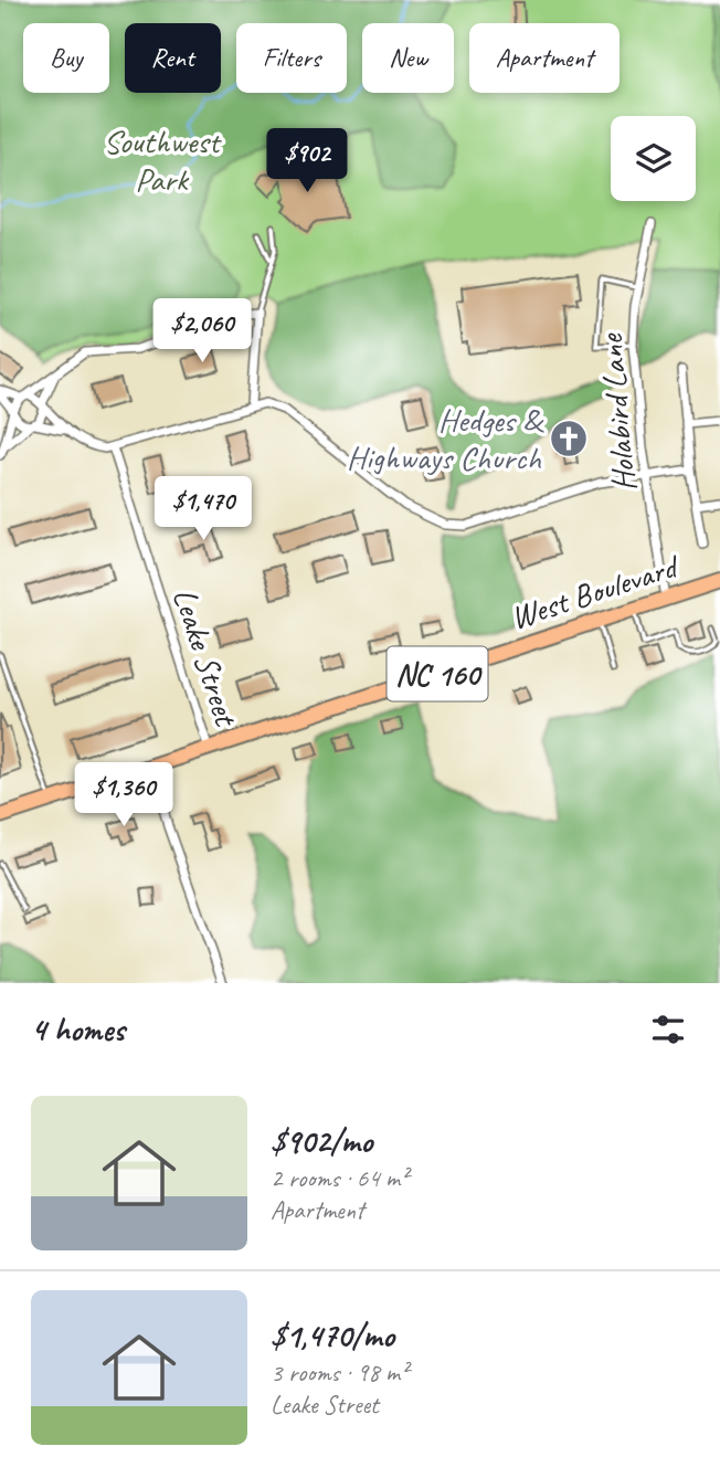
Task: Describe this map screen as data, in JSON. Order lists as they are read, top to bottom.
{
  "streets": {
    "main road": ["West Boulevard", "NC 160"],
    "street": ["Holabird Lane", "Leake Street"]
  },
  "crossings": [
    ["Holabird Lane", "West Boulevard"],
    ["West Boulevard", "Leake Street"]
  ],
  "parks": ["Southwest Park"],
  "places": {
    "church": ["Hedges & Highways Church"]
  },
  "page": {
    "chip": [
      "Buy",
      "Rent",
      "Filters",
      "New",
      "Apartment"
    ],
    "price": [
      "$902",
      "$2,060",
      "$1,470",
      "$1,360"
    ],
    "heading": "4 homes",
    "list": [
      {
        "name": "$902/mo",
        "note": "2 rooms · 64 m² · Apartment"
      },
      {
        "name": "$1,470/mo",
        "note": "3 rooms · 98 m² · Leake Street"
      }
    ]
  }
}
